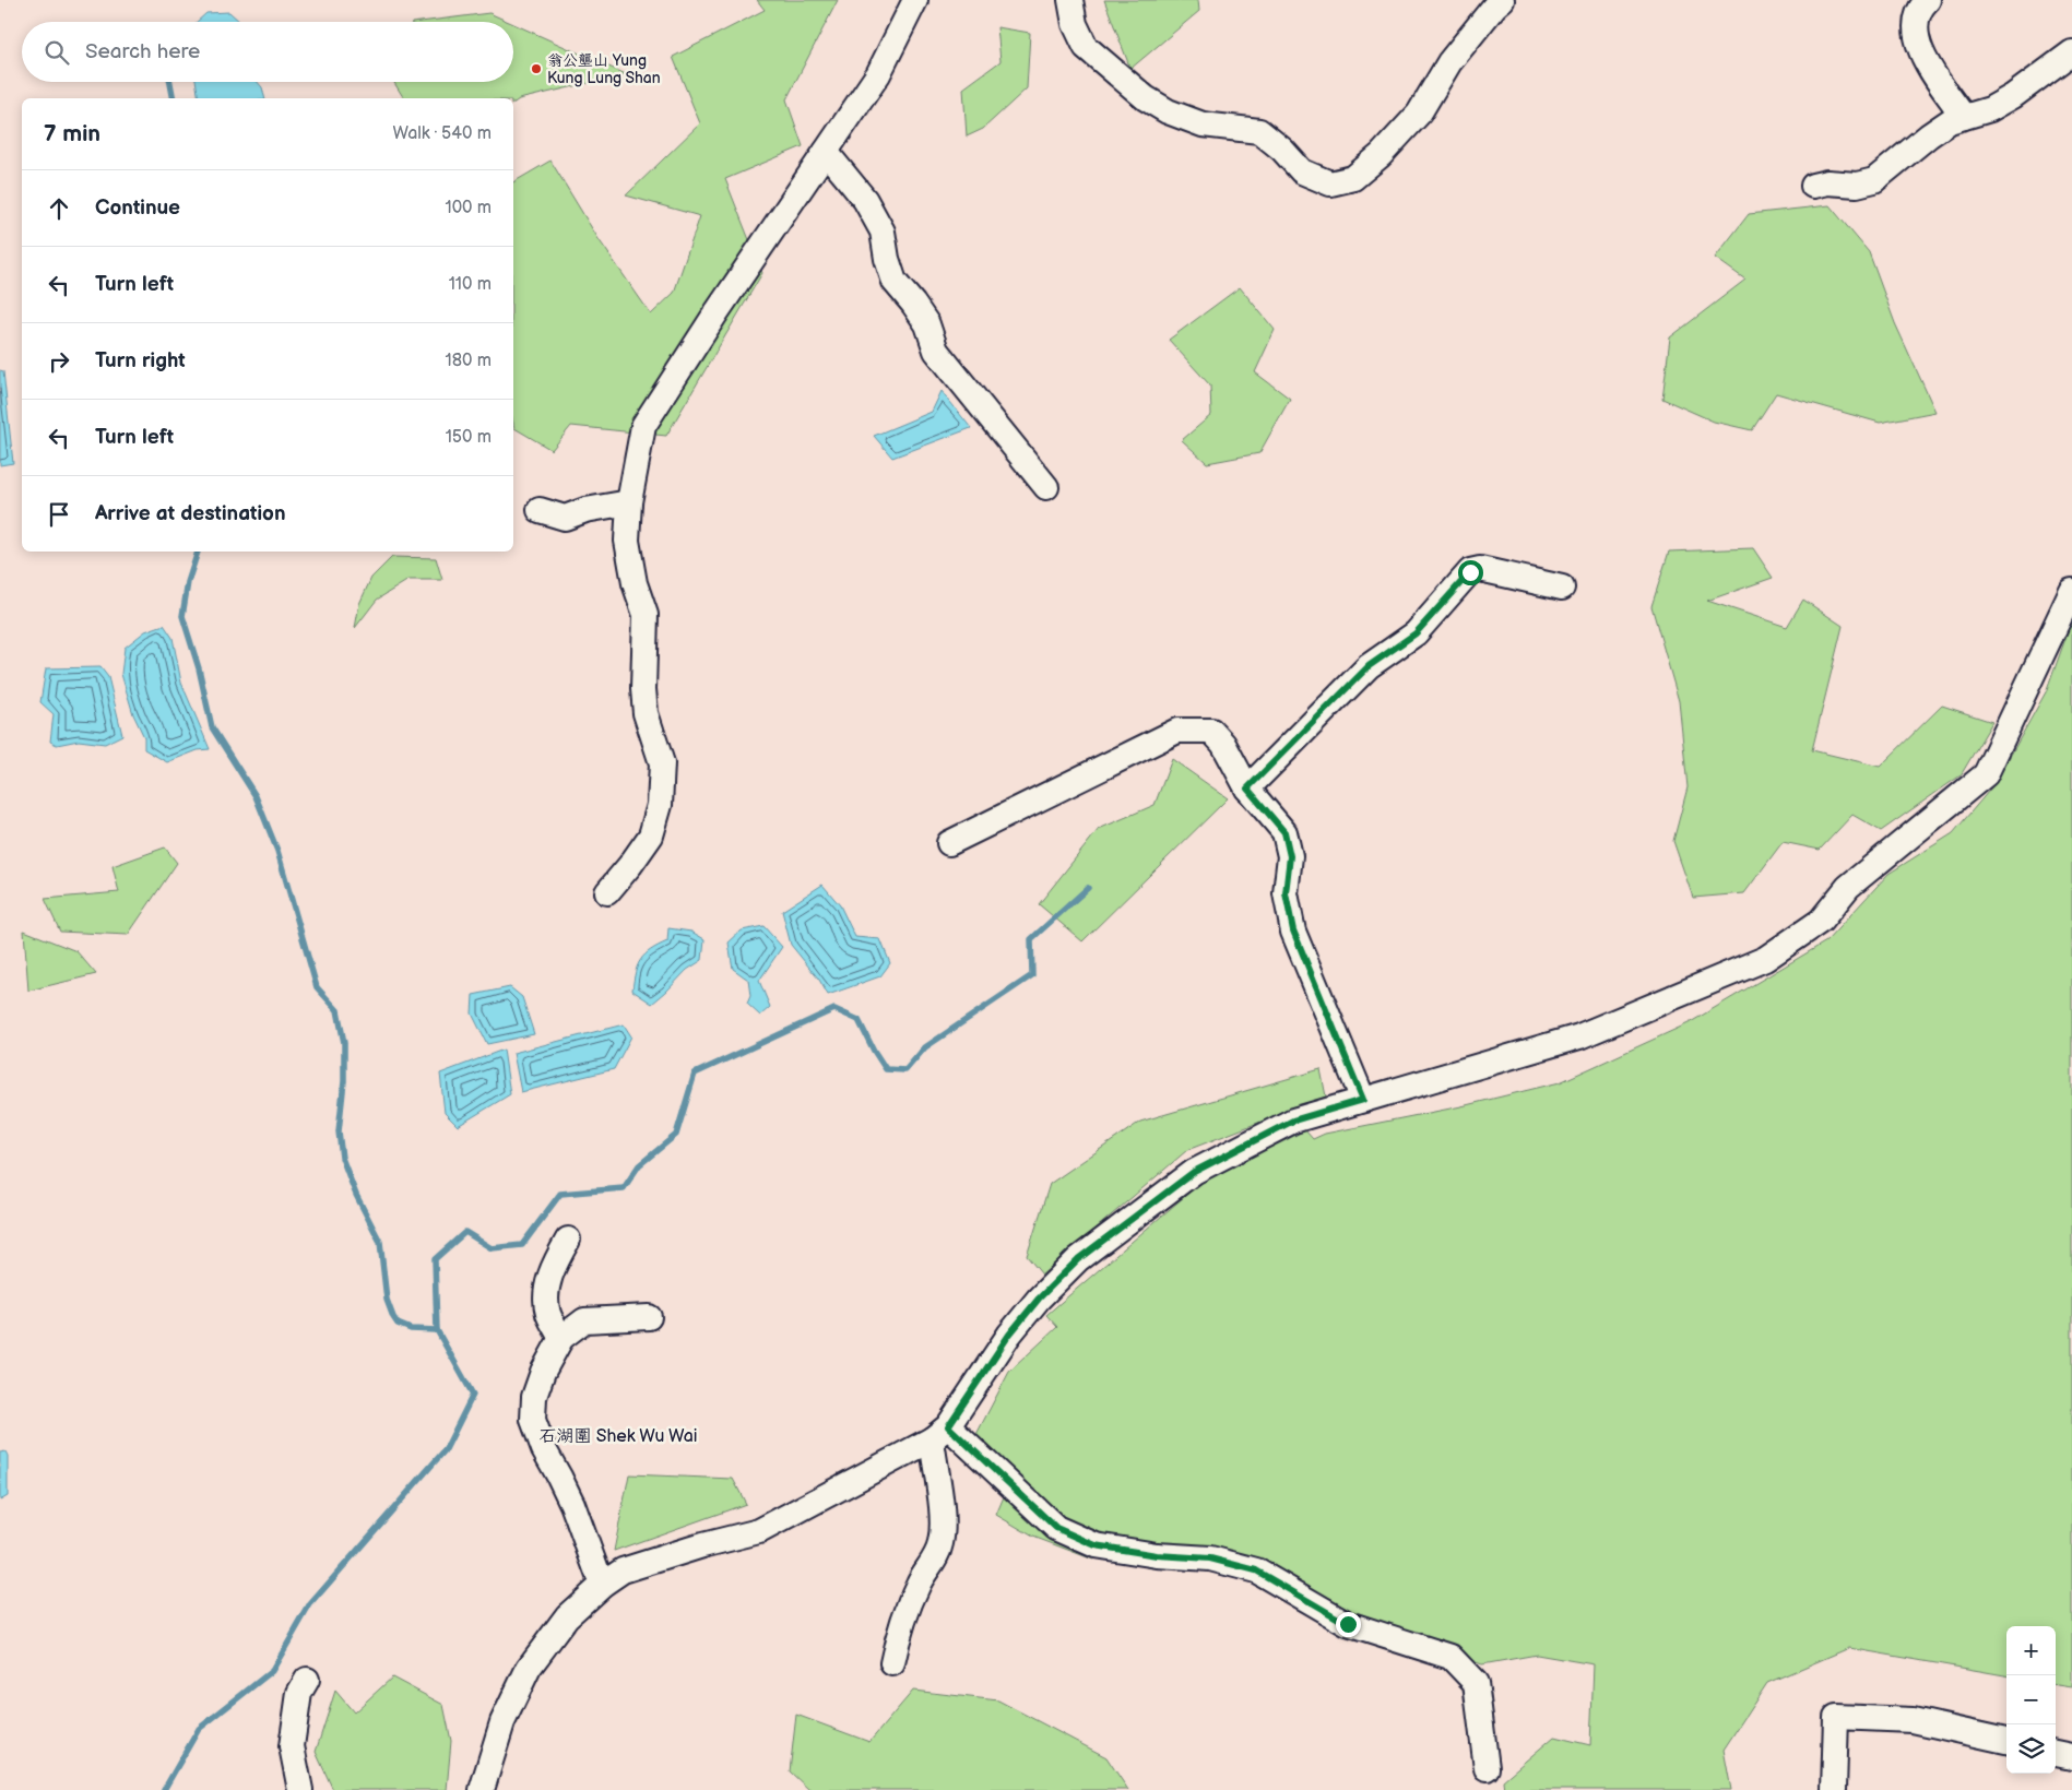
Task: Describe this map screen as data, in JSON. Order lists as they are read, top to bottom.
{
  "districts": ["石湖圍 Shek Wu Wai"],
  "places": ["翁公壟山 Yung Kung Lung Shan"],
  "page": {
    "search": "Search here",
    "heading": ["7 min", "Walk · 540 m"],
    "list": [
      ["Continue", "100 m"],
      ["Turn left", "110 m"],
      ["Turn right", "180 m"],
      ["Turn left", "150 m"],
      "Arrive at destination"
    ],
    "map_buttons": ["+", "−"]
  }
}
